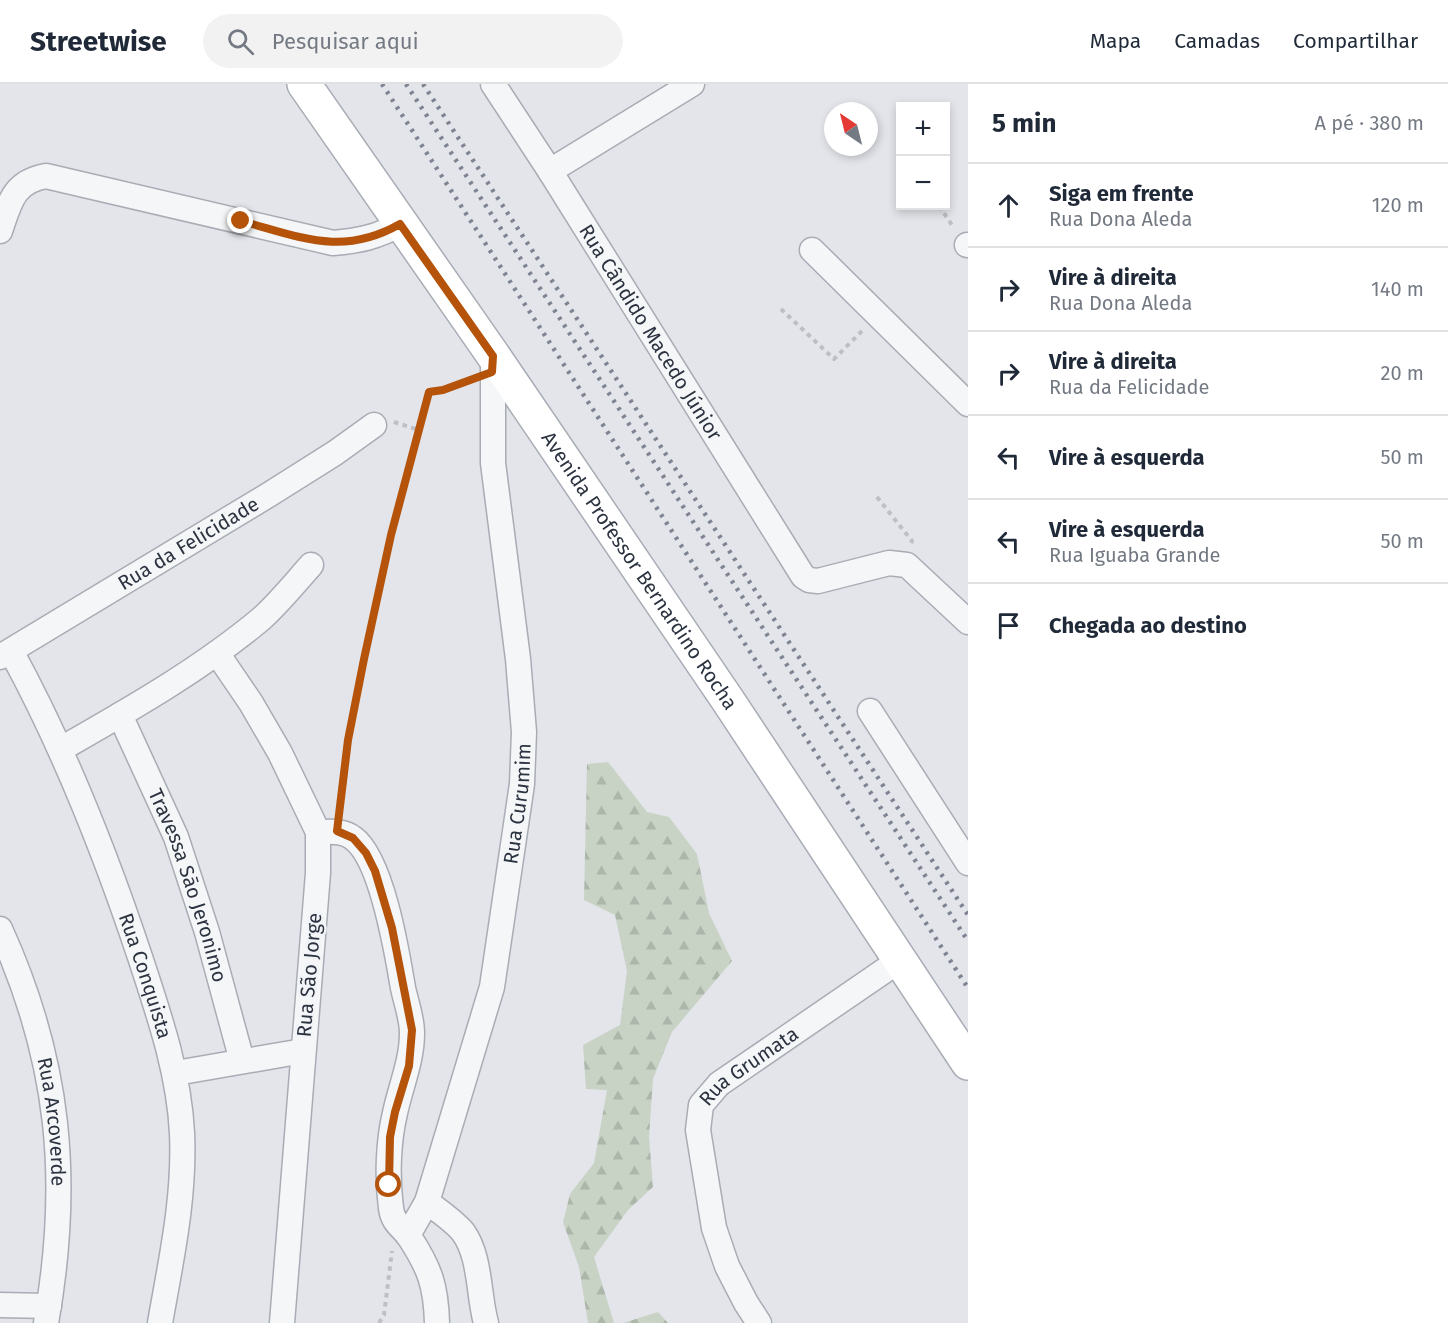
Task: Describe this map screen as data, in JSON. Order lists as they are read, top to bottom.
{
  "streets": {
    "main road": ["Avenida Professor Bernardino Rocha"],
    "street": [
      "Rua Cândido Macedo Júnior",
      "Rua da Felicidade",
      "Rua Curumim",
      "Travessa Sāo Jeronimo",
      "Rua São Jorge",
      "Rua Conquista",
      "Rua Grumata",
      "Rua Arcoverde"
    ]
  },
  "crossings": [
    ["Rua da Felicidade", "Rua Conquista"],
    ["Avenida Professor Bernardino Rocha", "Rua Curumim"],
    ["Avenida Professor Bernardino Rocha", "Rua Grumata"]
  ],
  "north": "top left",
  "page": {
    "header": "Streetwise",
    "search": "Pesquisar aqui",
    "nav": ["Mapa", "Camadas", "Compartilhar"],
    "heading": ["5 min", "A pé · 380 m"],
    "map_buttons": ["+", "−"],
    "list": [
      ["Siga em frente", "Rua Dona Aleda", "120 m"],
      ["Vire à direita", "Rua Dona Aleda", "140 m"],
      ["Vire à direita", "Rua da Felicidade", "20 m"],
      ["Vire à esquerda", "50 m"],
      ["Vire à esquerda", "Rua Iguaba Grande", "50 m"],
      "Chegada ao destino"
    ]
  }
}
